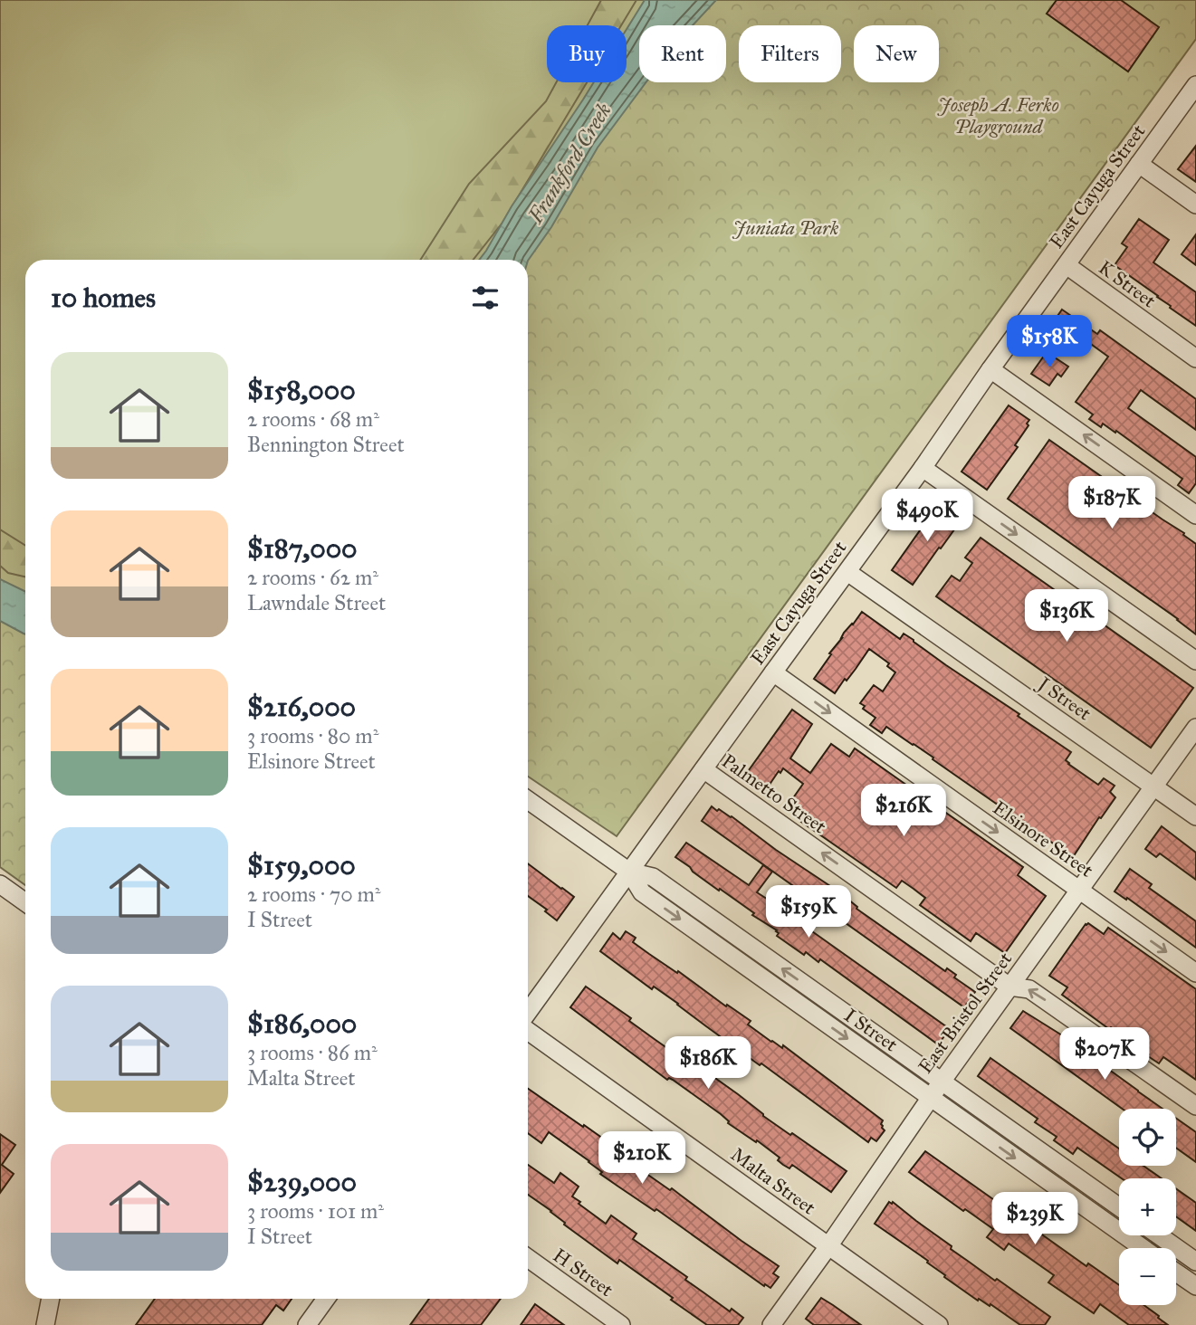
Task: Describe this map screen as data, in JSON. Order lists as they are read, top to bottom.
{
  "streets": {
    "street": [
      "East Cayuga Street",
      "K Street",
      "J Street",
      "Palmetto Street",
      "Elsinore Street",
      "East Bristol Street",
      "I Street",
      "Malta Street",
      "H Street"
    ]
  },
  "crossings": [
    ["East Cayuga Street", "K Street"],
    ["East Cayuga Street", "J Street"],
    ["East Cayuga Street", "Palmetto Street"],
    ["East Cayuga Street", "Elsinore Street"],
    ["East Cayuga Street", "I Street"],
    ["J Street", "East Bristol Street"],
    ["Palmetto Street", "East Bristol Street"],
    ["Elsinore Street", "East Bristol Street"],
    ["East Bristol Street", "I Street"],
    ["East Bristol Street", "Malta Street"]
  ],
  "one_way": ["Palmetto Street", "Elsinore Street"],
  "water": ["Frankford Creek"],
  "parks": ["Joseph A. Ferko Playground", "Juniata Park"],
  "page": {
    "chip": [
      "Buy",
      "Rent",
      "Filters",
      "New"
    ],
    "heading": "10 homes",
    "price": [
      "$158K",
      "$187K",
      "$490K",
      "$136K",
      "$216K",
      "$159K",
      "$207K",
      "$186K",
      "$210K",
      "$239K"
    ],
    "list": [
      {
        "name": "$158,000",
        "note": "2 rooms · 68 m² · Bennington Street"
      },
      {
        "name": "$187,000",
        "note": "2 rooms · 62 m² · Lawndale Street"
      },
      {
        "name": "$216,000",
        "note": "3 rooms · 80 m² · Elsinore Street"
      },
      {
        "name": "$159,000",
        "note": "2 rooms · 70 m² · I Street"
      },
      {
        "name": "$186,000",
        "note": "3 rooms · 86 m² · Malta Street"
      },
      {
        "name": "$239,000",
        "note": "3 rooms · 101 m² · I Street"
      }
    ],
    "map_buttons": ["+", "−"]
  }
}
